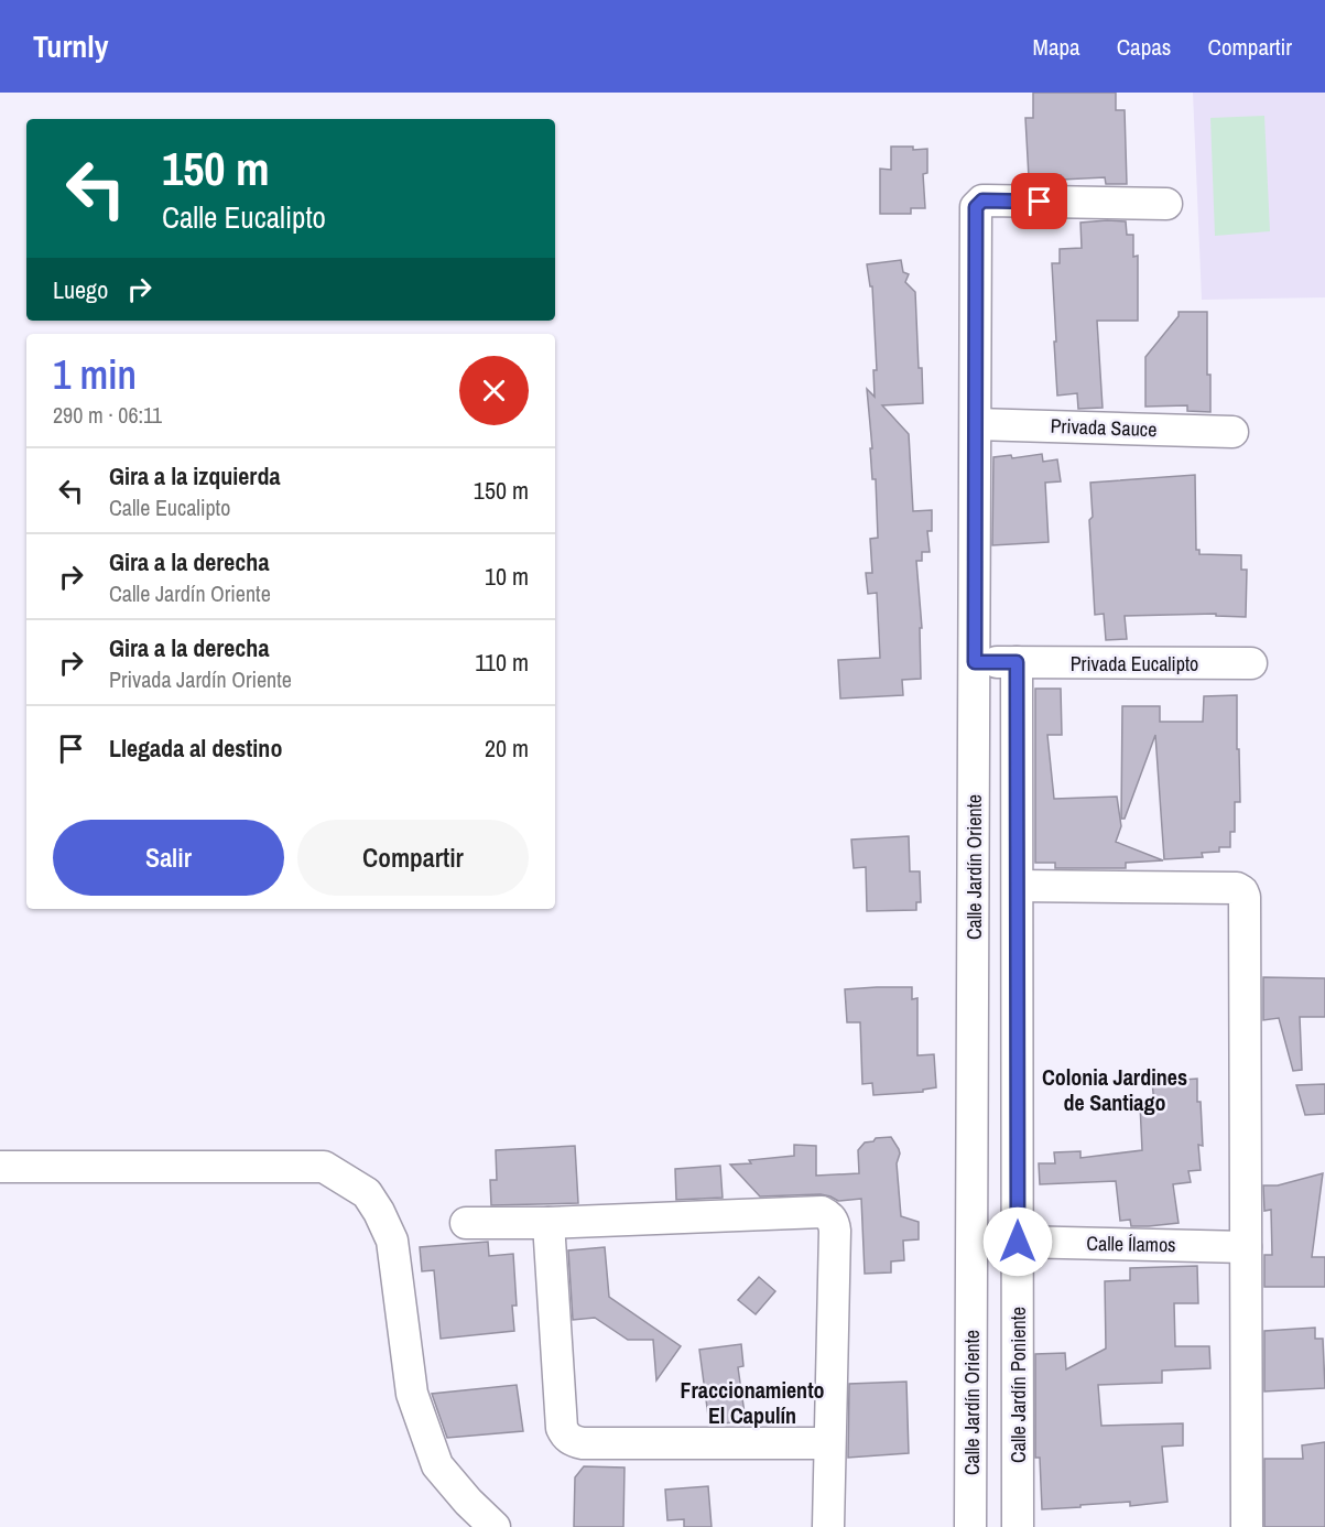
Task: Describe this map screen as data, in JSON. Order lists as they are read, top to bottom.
{
  "streets": {
    "street": [
      "Privada Sauce",
      "Privada Eucalipto",
      "Calle Jardín Oriente",
      "Calle Ílamos",
      "Calle Jardín Poniente"
    ]
  },
  "crossings": [
    ["Privada Sauce", "Calle Jardín Oriente"],
    ["Privada Eucalipto", "Calle Jardín Oriente"],
    ["Privada Eucalipto", "Calle Jardín Poniente"],
    ["Calle Ílamos", "Calle Jardín Poniente"]
  ],
  "districts": ["Colonia Jardines de Santiago", "Fraccionamiento El Capulín"],
  "page": {
    "header": "Turnly",
    "nav": ["Mapa", "Capas", "Compartir"],
    "turn": ["150 m", "Calle Eucalipto"],
    "then": "Luego",
    "heading": ["1 min", "290 m · 06:11"],
    "list": [
      {
        "name": "Gira a la izquierda",
        "note": "Calle Eucalipto",
        "value": "150 m"
      },
      {
        "name": "Gira a la derecha",
        "note": "Calle Jardín Oriente",
        "value": "10 m"
      },
      {
        "name": "Gira a la derecha",
        "note": "Privada Jardín Oriente",
        "value": "110 m"
      },
      {
        "name": "Llegada al destino",
        "value": "20 m"
      }
    ],
    "buttons": ["Salir", "Compartir"]
  }
}
